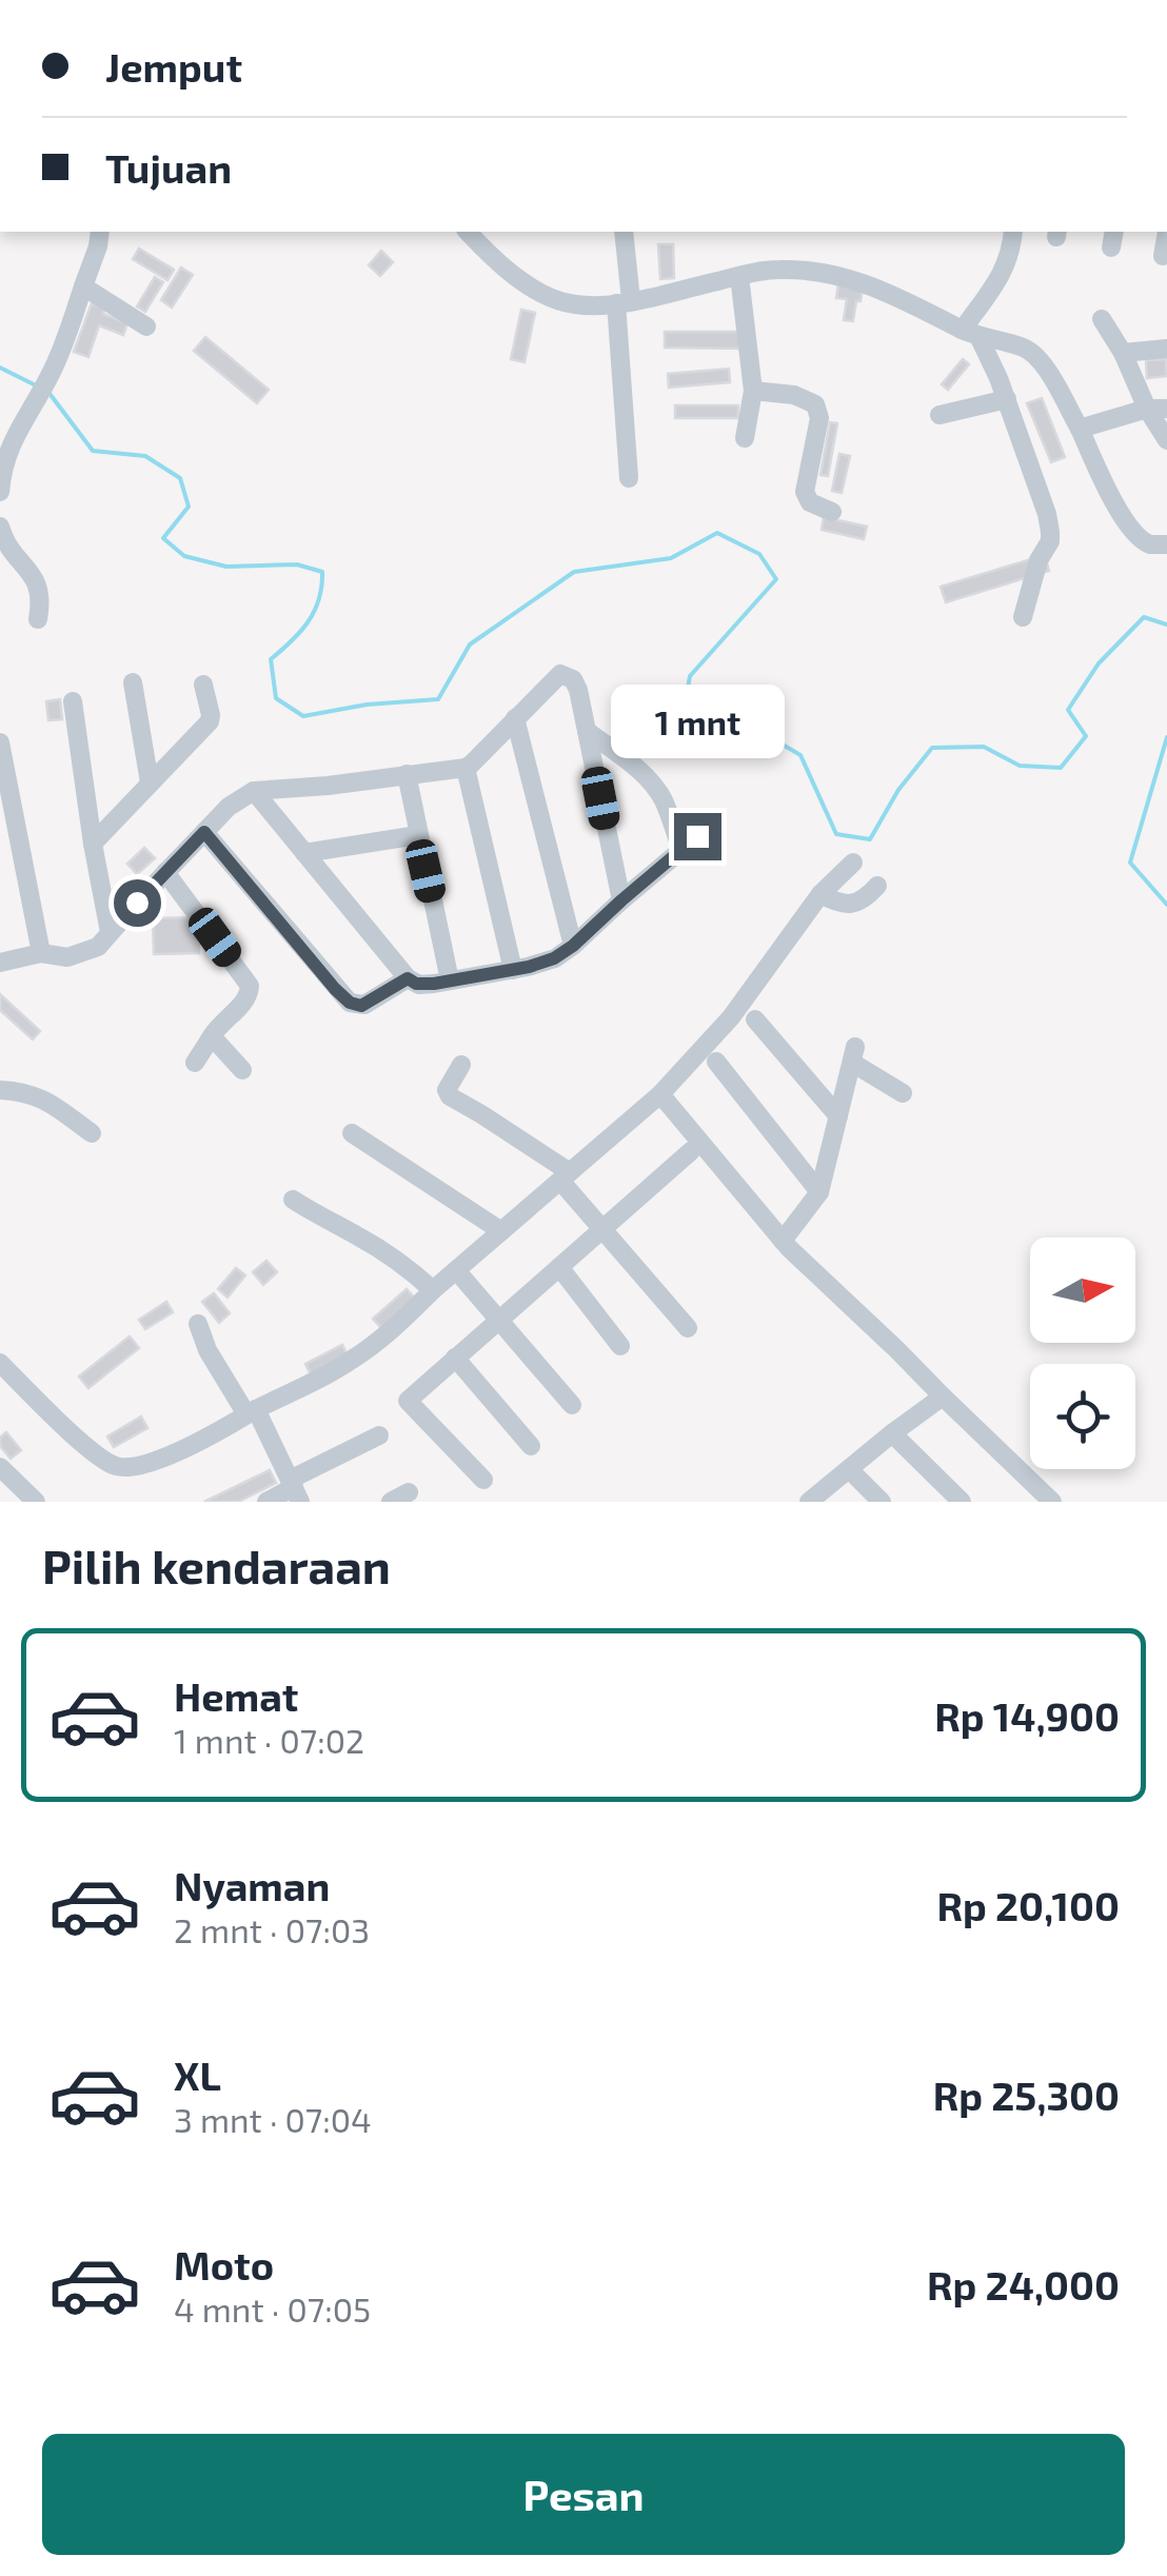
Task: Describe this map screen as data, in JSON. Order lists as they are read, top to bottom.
{
  "north": "right",
  "page": {
    "banner": ["Jemput", "Tujuan"],
    "bubble": "1 mnt",
    "heading": "Pilih kendaraan",
    "list": [
      {
        "name": "Hemat",
        "note": "1 mnt · 07:02",
        "value": "Rp 14,900"
      },
      {
        "name": "Nyaman",
        "note": "2 mnt · 07:03",
        "value": "Rp 20,100"
      },
      {
        "name": "XL",
        "note": "3 mnt · 07:04",
        "value": "Rp 25,300"
      },
      {
        "name": "Moto",
        "note": "4 mnt · 07:05",
        "value": "Rp 24,000"
      }
    ],
    "buttons": "Pesan"
  }
}
